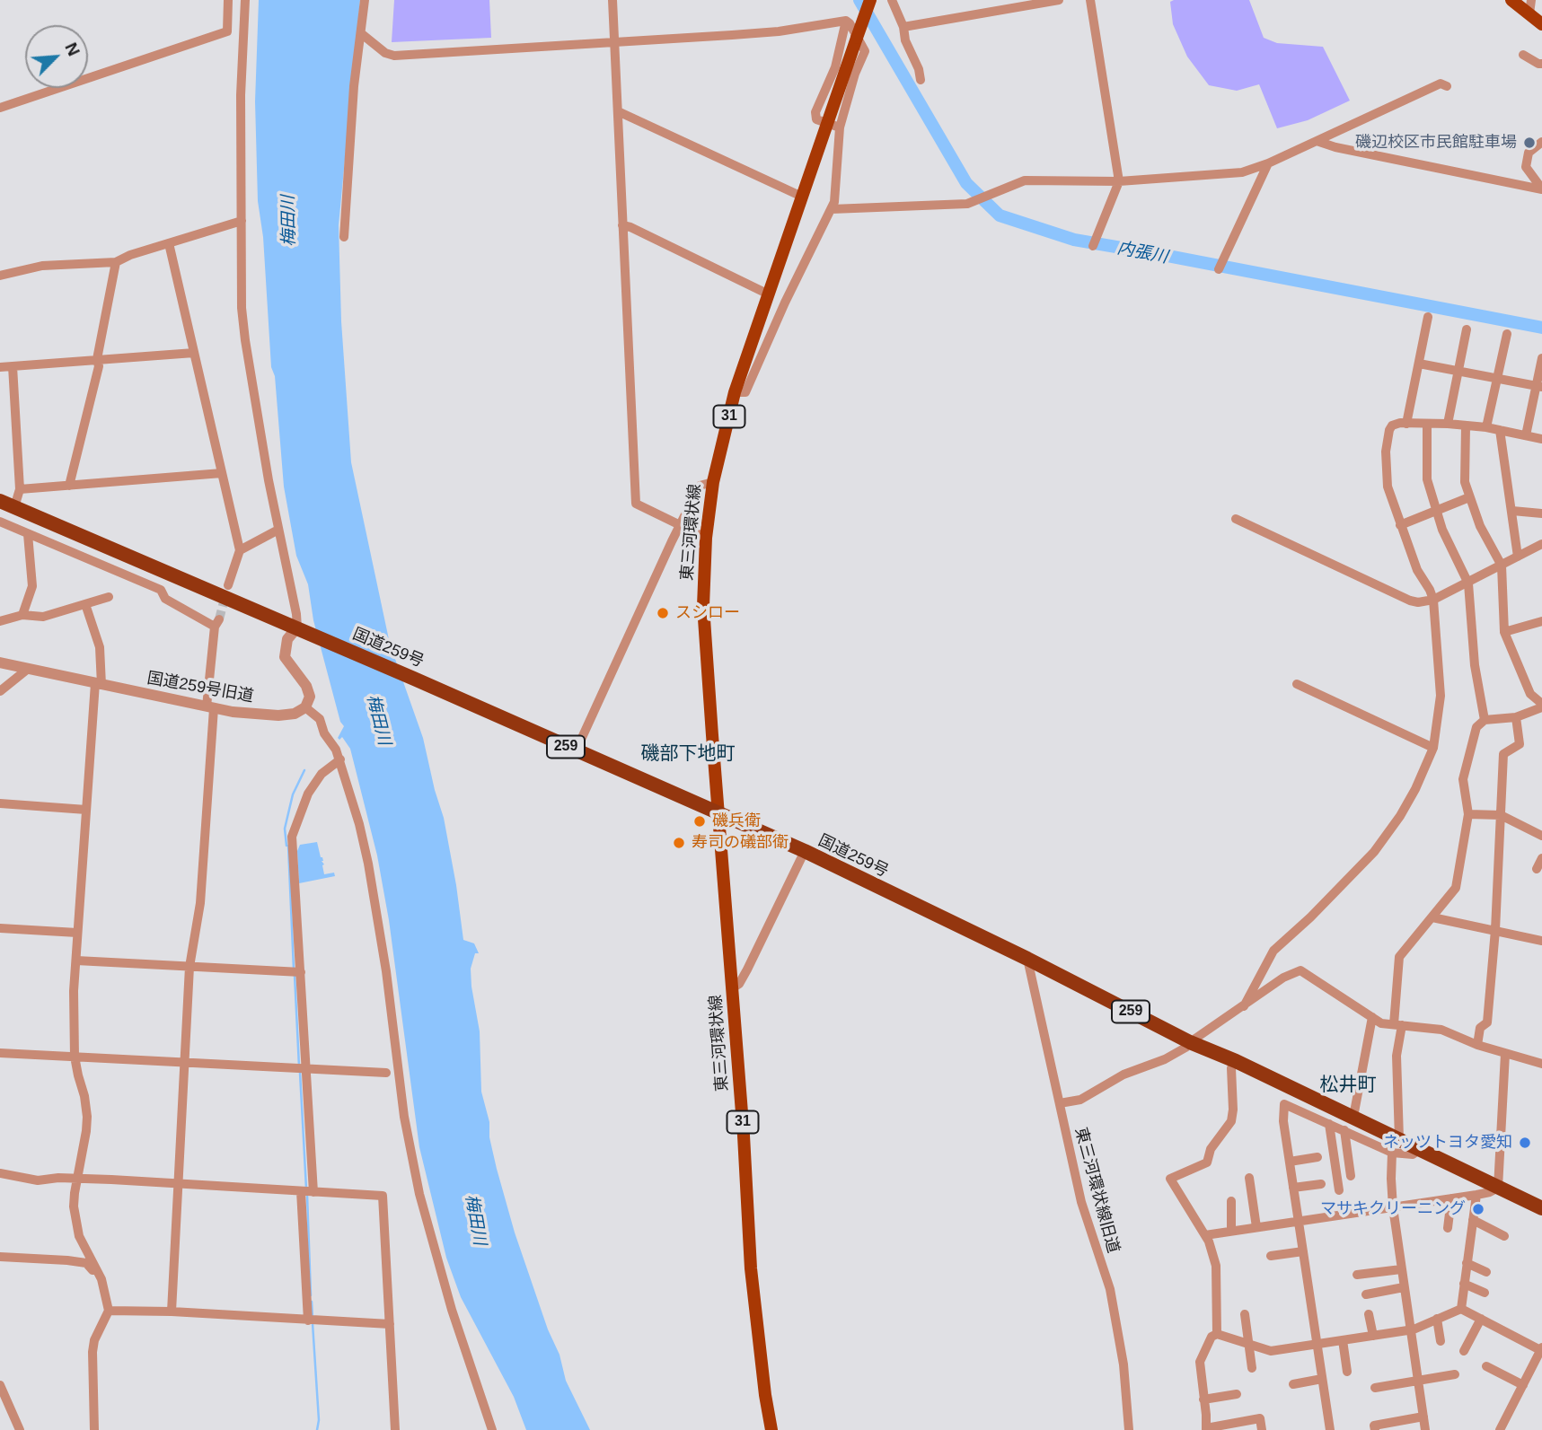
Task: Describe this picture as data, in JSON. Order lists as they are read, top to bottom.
{
  "streets": {
    "highway": ["国道259号", "259"],
    "main road": ["31", "東三河環状線"],
    "street": ["国道259号旧道", "東三河環状線旧道"]
  },
  "crossings": [
    ["東三河環状線", "国道259号"],
    ["国道259号", "東三河環状線旧道"]
  ],
  "districts": ["磯部下地町", "松井町"],
  "water": ["梅田川", "内張川"],
  "places": [
    "磯辺校区市民館駐車場",
    "スシロー",
    "磯兵衛",
    "寿司の礒部衛",
    "ネッツトヨタ愛知",
    "マサキクリーニング"
  ],
  "north": "top right"
}
